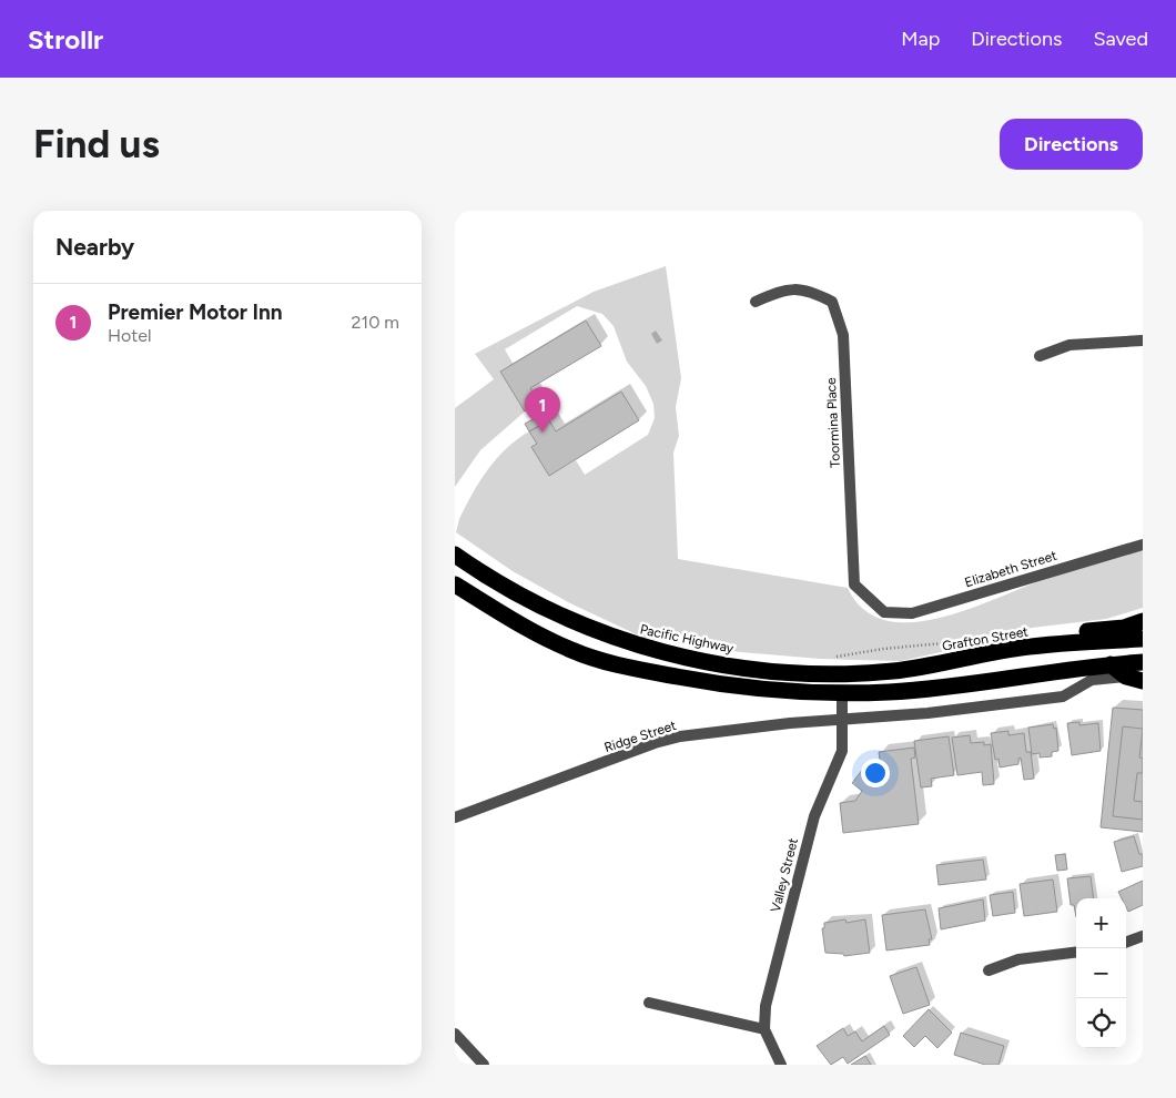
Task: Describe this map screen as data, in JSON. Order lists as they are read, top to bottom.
{
  "streets": {
    "highway": ["Pacific Highway", "Grafton Street"],
    "street": [
      "Toormina Place",
      "Elizabeth Street",
      "Ridge Street",
      "Valley Street"
    ]
  },
  "crossings": [
    ["Toormina Place", "Elizabeth Street"],
    ["Pacific Highway", "Grafton Street"],
    ["Ridge Street", "Valley Street"]
  ],
  "page": {
    "header": "Strollr",
    "nav": ["Map", "Directions", "Saved"],
    "buttons": "Directions",
    "title": "Find us",
    "heading": "Nearby",
    "list": [
      {
        "mark": "1",
        "name": "Premier Motor Inn",
        "note": "Hotel",
        "value": "210 m"
      }
    ],
    "pins": "1",
    "map_buttons": ["+", "−"]
  }
}
